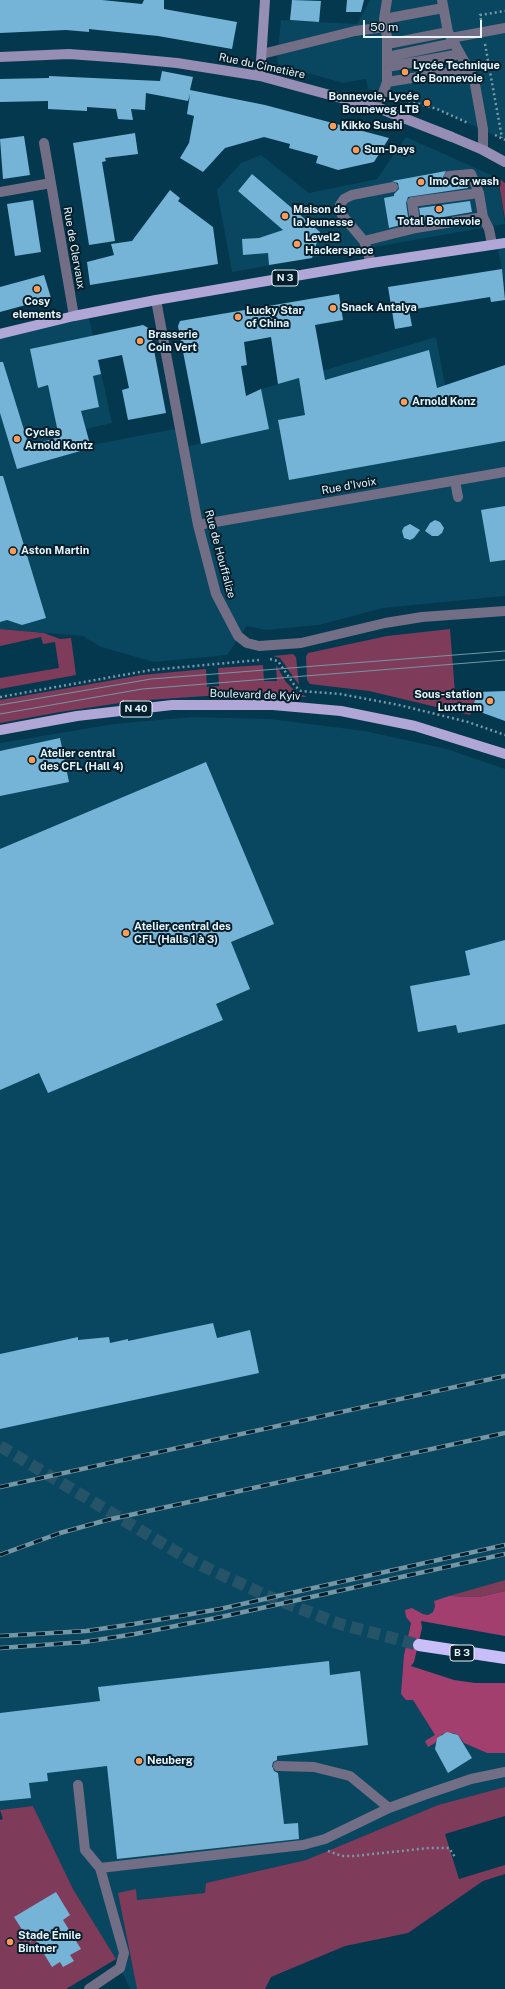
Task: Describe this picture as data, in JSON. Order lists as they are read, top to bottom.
{
  "streets": {
    "highway": ["B 3"],
    "main road": ["N 3", "Boulevard de Kyiv", "N 40"],
    "street": [
      "Rue du Cimetière",
      "Rue de Clervaux",
      "Rue d'Ivoix",
      "Rue de Houffalize"
    ]
  },
  "crossings": [
    ["Rue de Clervaux", "N 3"],
    ["N 3", "Rue de Houffalize"],
    ["Rue d'Ivoix", "Rue de Houffalize"]
  ],
  "places": [
    "Lycée Technique de Bonnevoie",
    "Bonnevoie, Lycée Bouneweg LTB",
    "Kikko Sushi",
    "Sun-Days",
    "Imo Car wash",
    "Total Bonnevoie",
    "Maison de la Jeunesse",
    "Level2 Hackerspace",
    "Cosy elements",
    "Snack Antalya",
    "Lucky Star of China",
    "Brasserie Coin Vert",
    "Arnold Konz",
    "Cycles Arnold Kontz",
    "Aston Martin",
    "Sous-station Luxtram",
    "Atelier central des CFL (Hall 4)",
    "Atelier central des CFL (Halls 1 à 3)",
    "Neuberg",
    "Stade Émile Bintner"
  ],
  "scale_bar": "50 m"
}
